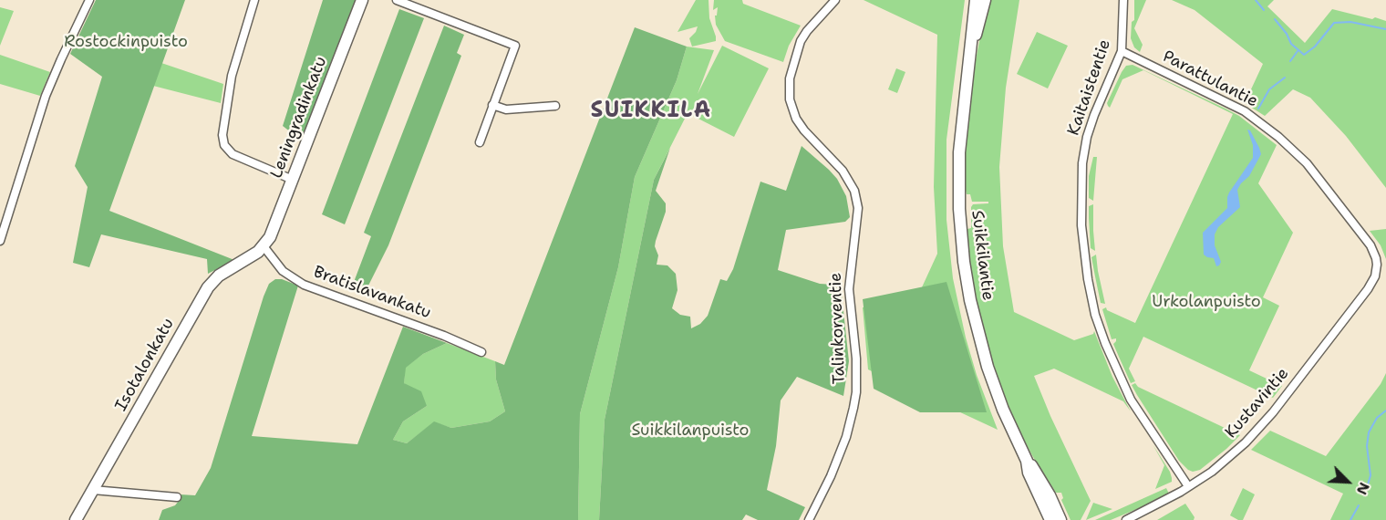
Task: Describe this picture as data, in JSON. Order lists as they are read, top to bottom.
{
  "streets": {
    "main road": ["Leningradinkatu", "Suikkilantie", "Isotalonkatu"],
    "street": [
      "Parattulantie",
      "Kaitaistentie",
      "Bratislavankatu",
      "Talinkorventie",
      "Kustavintie"
    ]
  },
  "crossings": [
    ["Parattulantie", "Kaitaistentie"],
    ["Parattulantie", "Kustavintie"],
    ["Kaitaistentie", "Kustavintie"],
    ["Leningradinkatu", "Bratislavankatu"],
    ["Leningradinkatu", "Isotalonkatu"],
    ["Bratislavankatu", "Isotalonkatu"]
  ],
  "districts": ["SUIKKILA"],
  "parks": ["Rostockinpuisto", "Urkolanpuisto", "Suikkilanpuisto"],
  "north": "bottom right"
}
